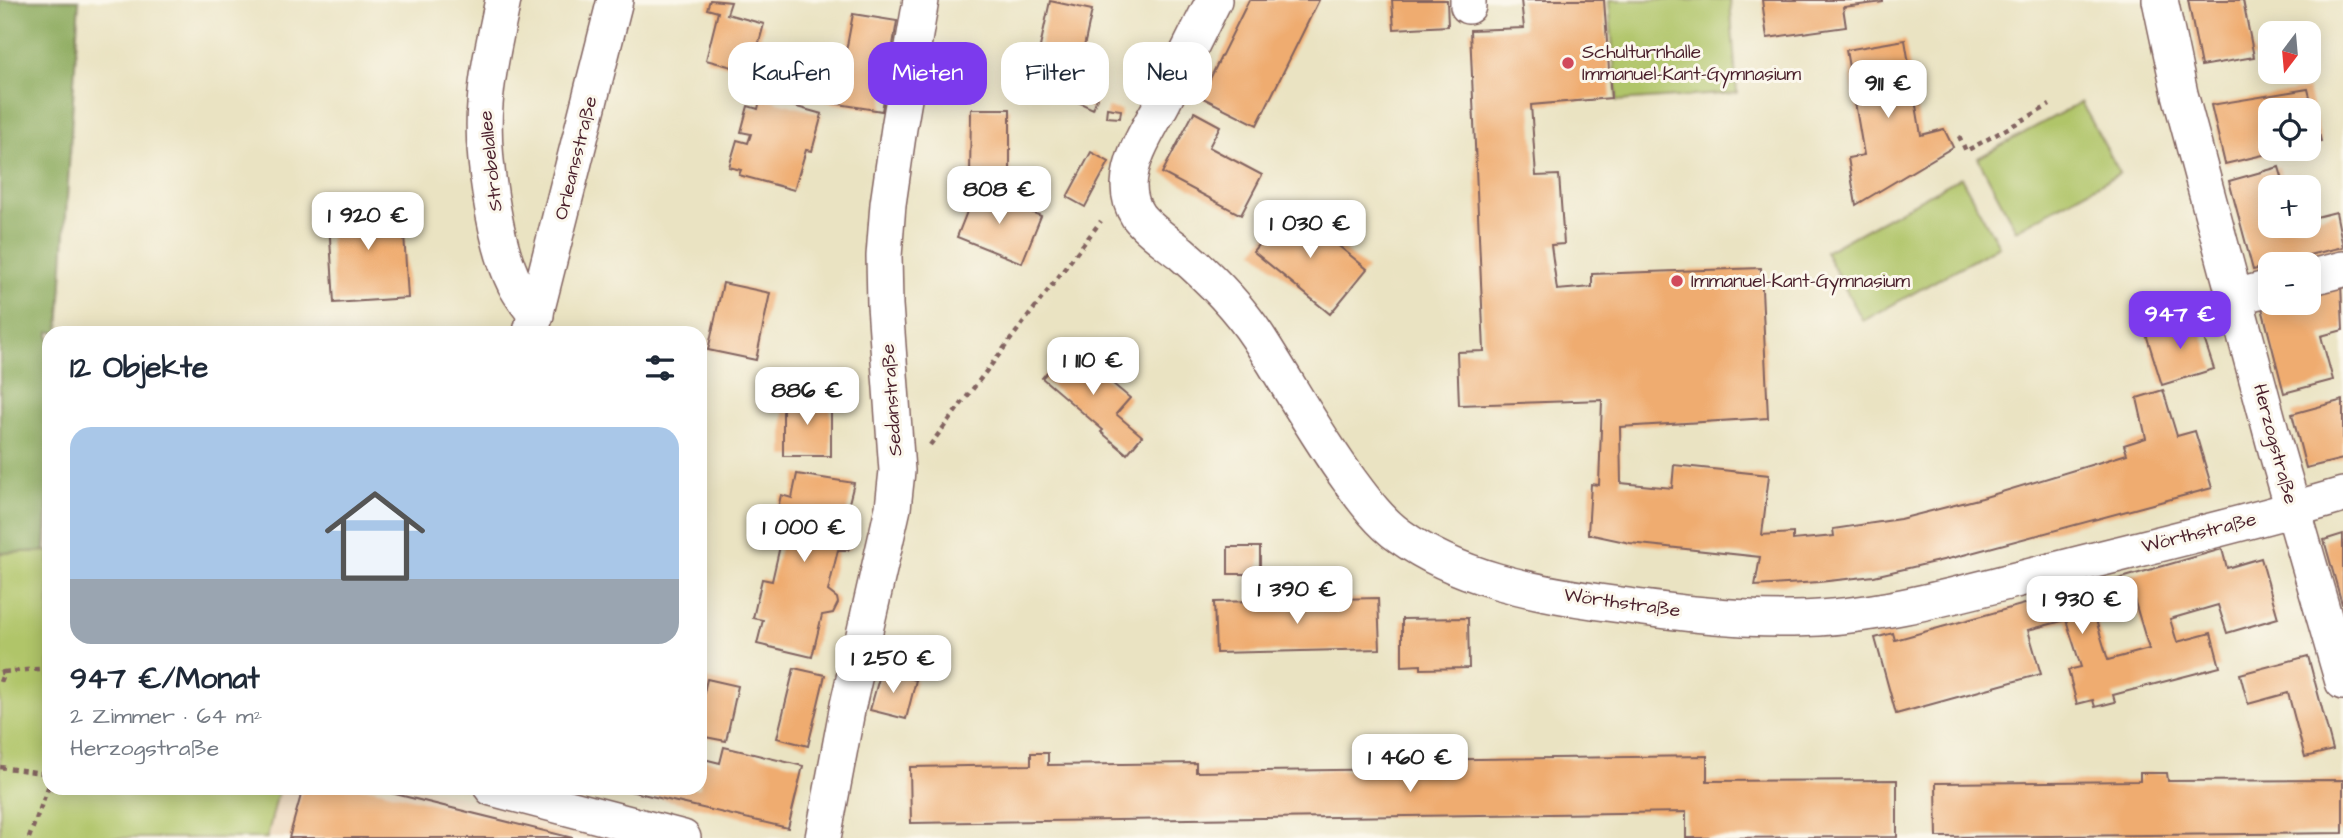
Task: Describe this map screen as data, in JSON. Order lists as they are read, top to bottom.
{
  "streets": {
    "street": [
      "Orleansstraße",
      "Strobelallee",
      "Sedanstraße",
      "Herzogstraße",
      "Wörthstraße"
    ]
  },
  "crossings": [
    ["Orleansstraße", "Strobelallee"],
    ["Herzogstraße", "Wörthstraße"]
  ],
  "places": ["Schulturnhalle Immanuel-Kant-Gymnasium", "Immanuel-Kant-Gymnasium"],
  "north": "bottom",
  "page": {
    "map_buttons": ["+", "−"],
    "chip": [
      "Kaufen",
      "Mieten",
      "Filter",
      "Neu"
    ],
    "price": [
      "911 €",
      "808 €",
      "1 920 €",
      "1 030 €",
      "947 €",
      "1 110 €",
      "886 €",
      "1 000 €",
      "1 390 €",
      "1 930 €",
      "1 250 €",
      "1 460 €"
    ],
    "heading": "12 Objekte",
    "list": [
      {
        "name": "947 €/Monat",
        "note": "2 Zimmer · 64 m² · Herzogstraße"
      }
    ]
  }
}
